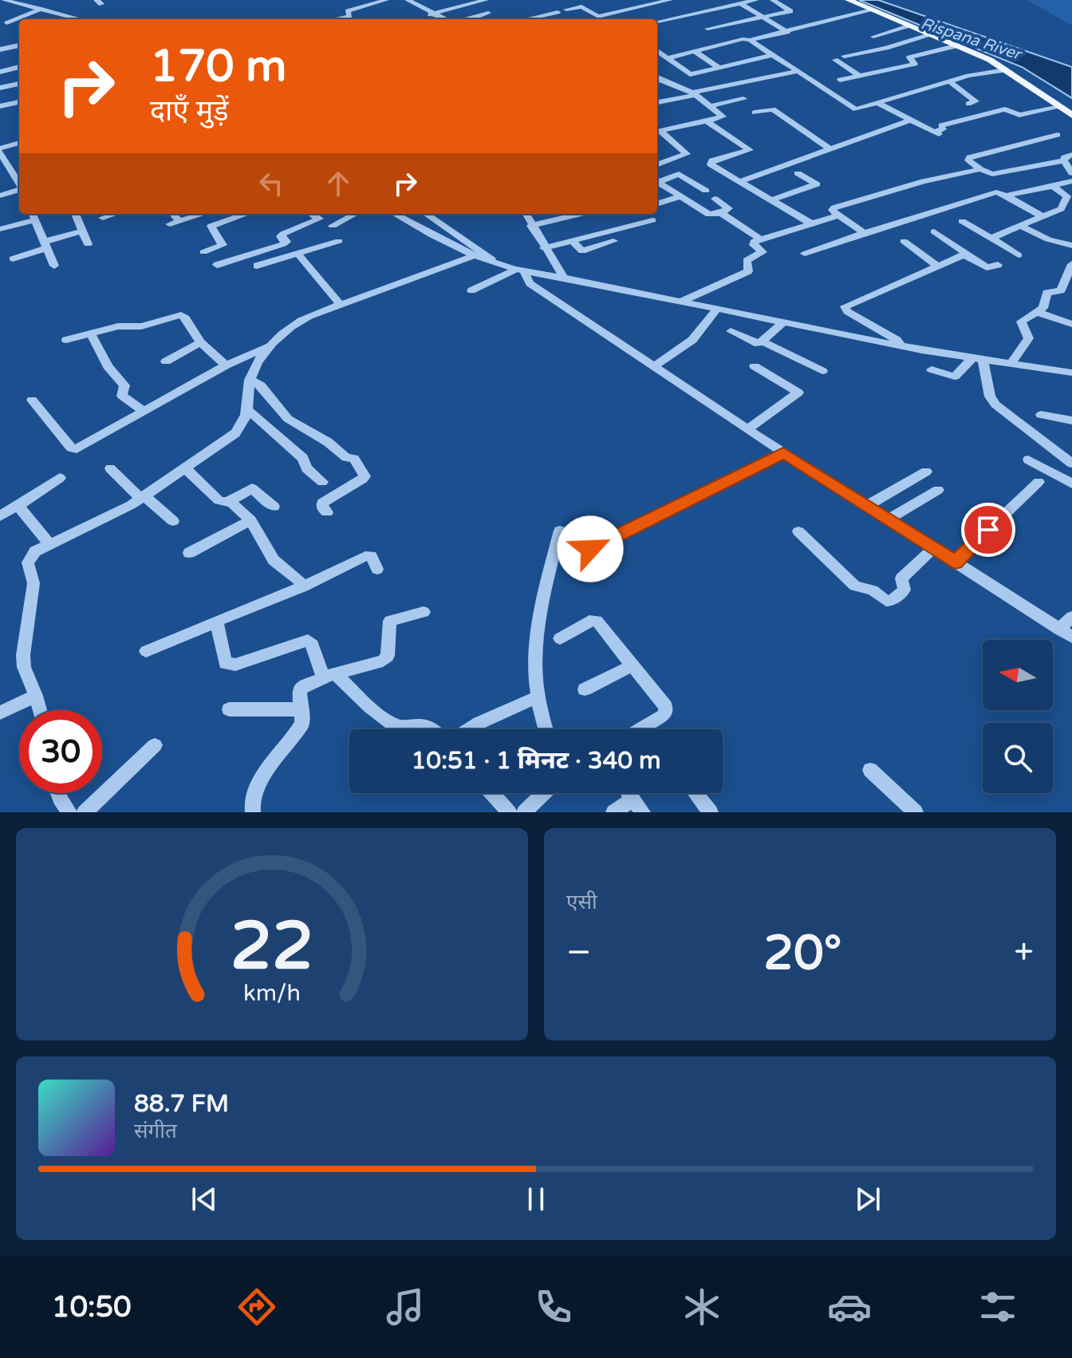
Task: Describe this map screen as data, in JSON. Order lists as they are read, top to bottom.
{
  "water": ["Rispana River"],
  "north": "left",
  "page": {
    "turn": ["170 m", "दाएँ मुड़ें"],
    "limit": "30",
    "trip": "10:51 · 1 मिनट · 340 m",
    "tile": "एसी",
    "heat": ["−", "20°", "+"],
    "song": ["88.7 FM", "संगीत"],
    "tabs": "10:50",
    "gauge": ["22", "km/h"]
  }
}
